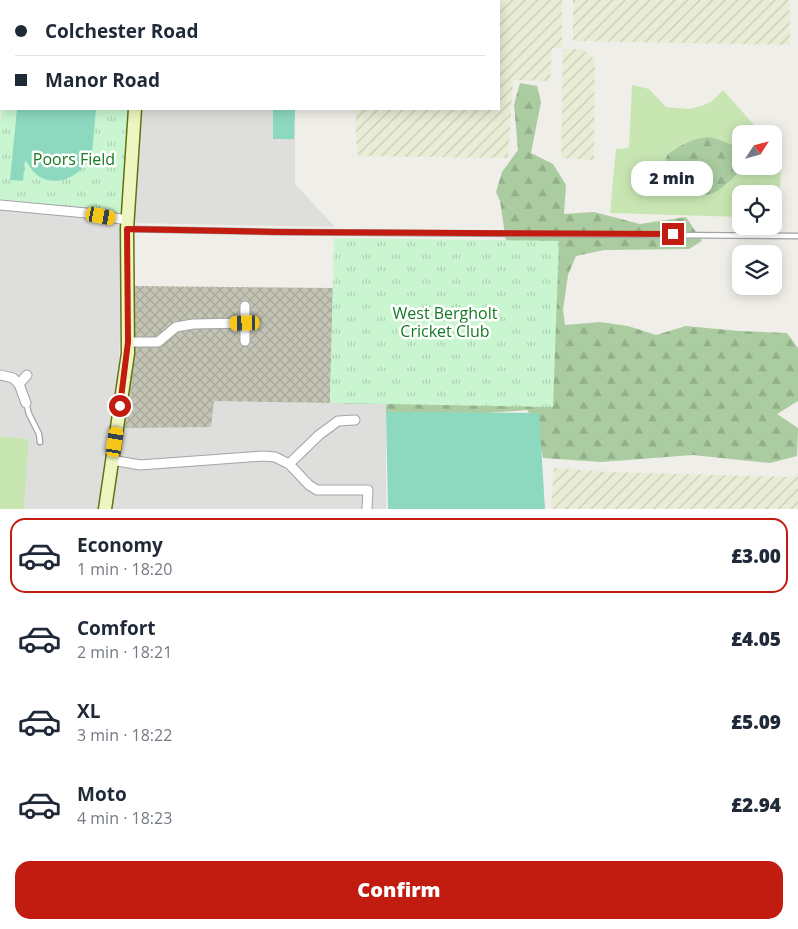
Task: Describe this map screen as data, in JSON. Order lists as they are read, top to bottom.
{
  "parks": ["Poors Field", "West Bergholt Cricket Club"],
  "north": "top right",
  "page": {
    "banner": ["Colchester Road", "Manor Road"],
    "bubble": "2 min",
    "list": [
      {
        "name": "Economy",
        "note": "1 min · 18:20",
        "value": "£3.00"
      },
      {
        "name": "Comfort",
        "note": "2 min · 18:21",
        "value": "£4.05"
      },
      {
        "name": "XL",
        "note": "3 min · 18:22",
        "value": "£5.09"
      },
      {
        "name": "Moto",
        "note": "4 min · 18:23",
        "value": "£2.94"
      }
    ],
    "buttons": "Confirm"
  }
}
